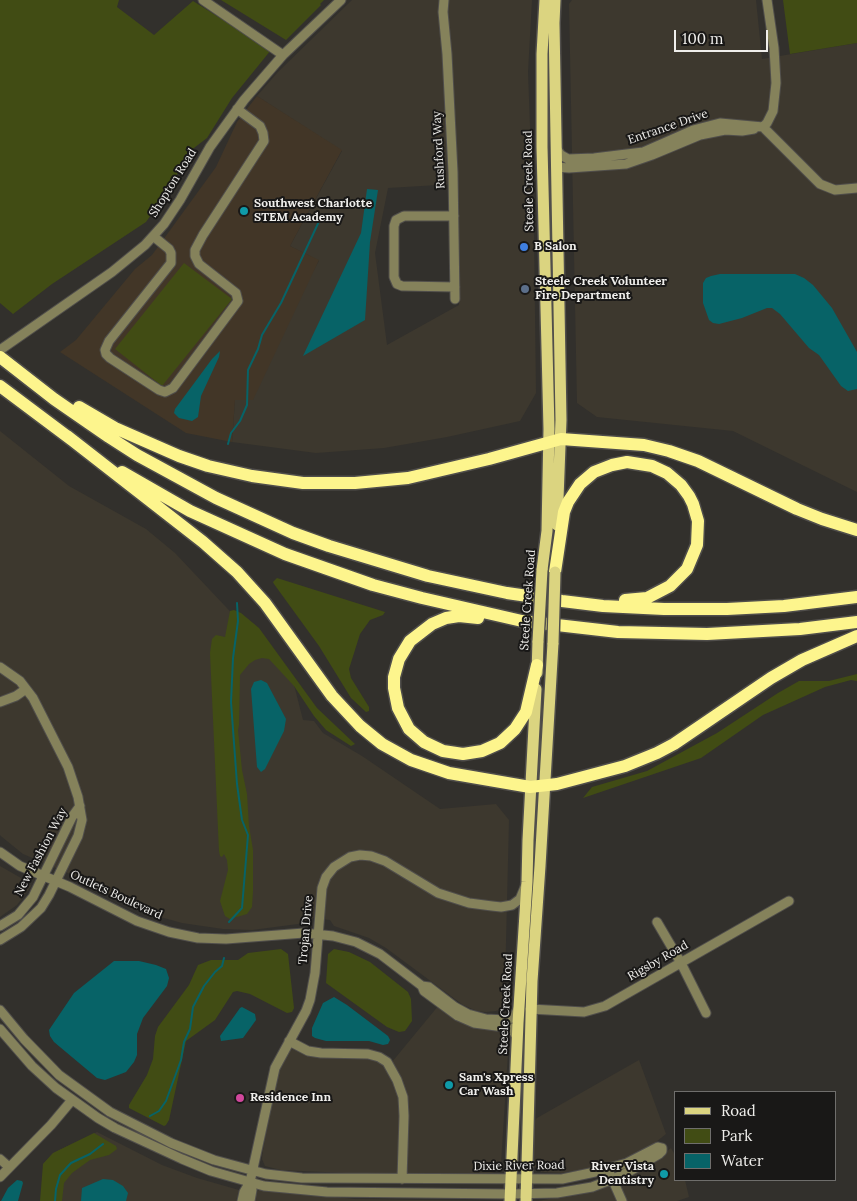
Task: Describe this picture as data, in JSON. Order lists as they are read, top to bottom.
{
  "streets": {
    "main road": ["Steele Creek Road"],
    "street": [
      "Entrance Drive",
      "Rushford Way",
      "Shopton Road",
      "New Fashion Way",
      "Outlets Boulevard",
      "Trojan Drive",
      "Rigsby Road",
      "Dixie River Road"
    ]
  },
  "crossings": [
    ["Entrance Drive", "Steele Creek Road"],
    ["Steele Creek Road", "Outlets Boulevard"],
    ["Steele Creek Road", "Trojan Drive"],
    ["Steele Creek Road", "Rigsby Road"],
    ["Steele Creek Road", "Dixie River Road"],
    ["New Fashion Way", "Outlets Boulevard"],
    ["Outlets Boulevard", "Trojan Drive"],
    ["Outlets Boulevard", "Rigsby Road"],
    ["Trojan Drive", "Dixie River Road"]
  ],
  "places": [
    "Southwest Charlotte STEM Academy",
    "B Salon",
    "Steele Creek Volunteer Fire Department",
    "Sam's Xpress Car Wash",
    "Residence Inn",
    "River Vista Dentistry"
  ],
  "legend": ["Road", "Park", "Water"],
  "scale_bar": "100 m"
}
